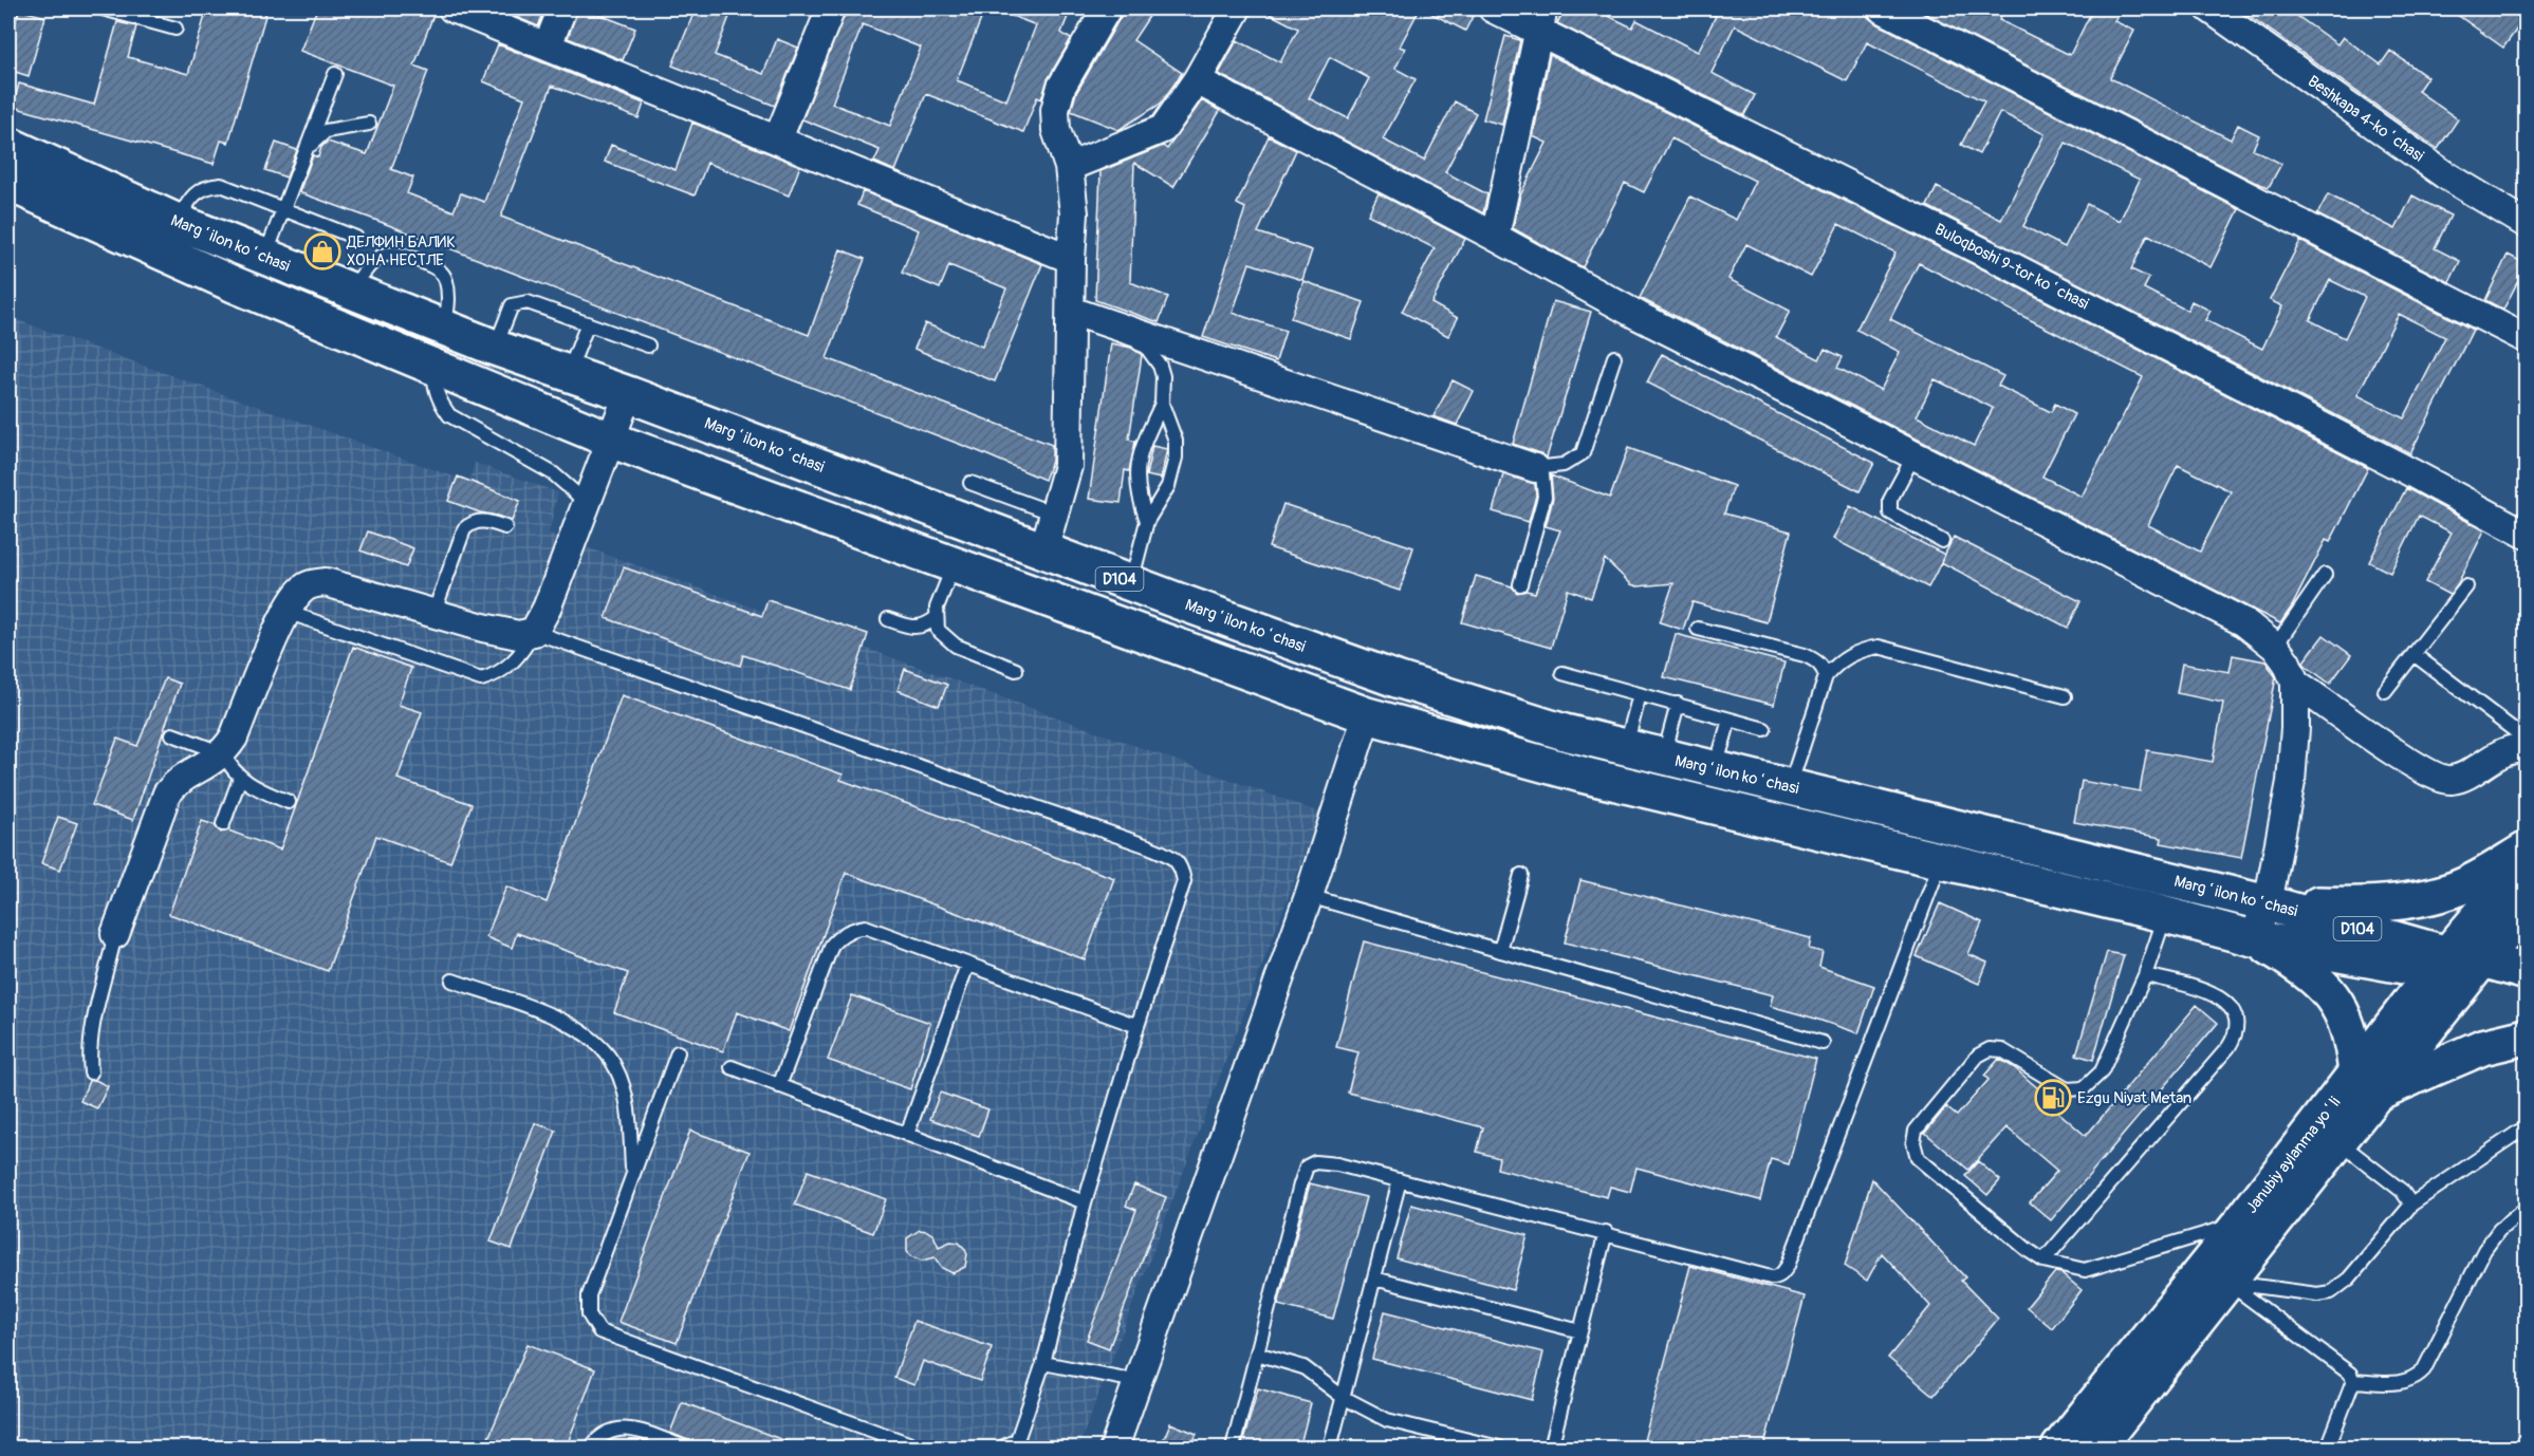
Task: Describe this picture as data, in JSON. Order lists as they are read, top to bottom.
{
  "streets": {
    "main road": ["Margʻilon koʻchasi", "D104", "Janubiy aylanma yoʻli"],
    "street": ["Beshkapa 4-koʻchasi", "Buloqboshi 9-tor koʻchasi"]
  },
  "crossings": [
    ["Margʻilon koʻchasi", "Janubiy aylanma yoʻli"]
  ],
  "places": {
    "shop": ["ДЕЛФИН БАЛИК ХОНА НЕСТЛЕ"],
    "fuel station": ["Ezgu Niyat Metan"]
  }
}
